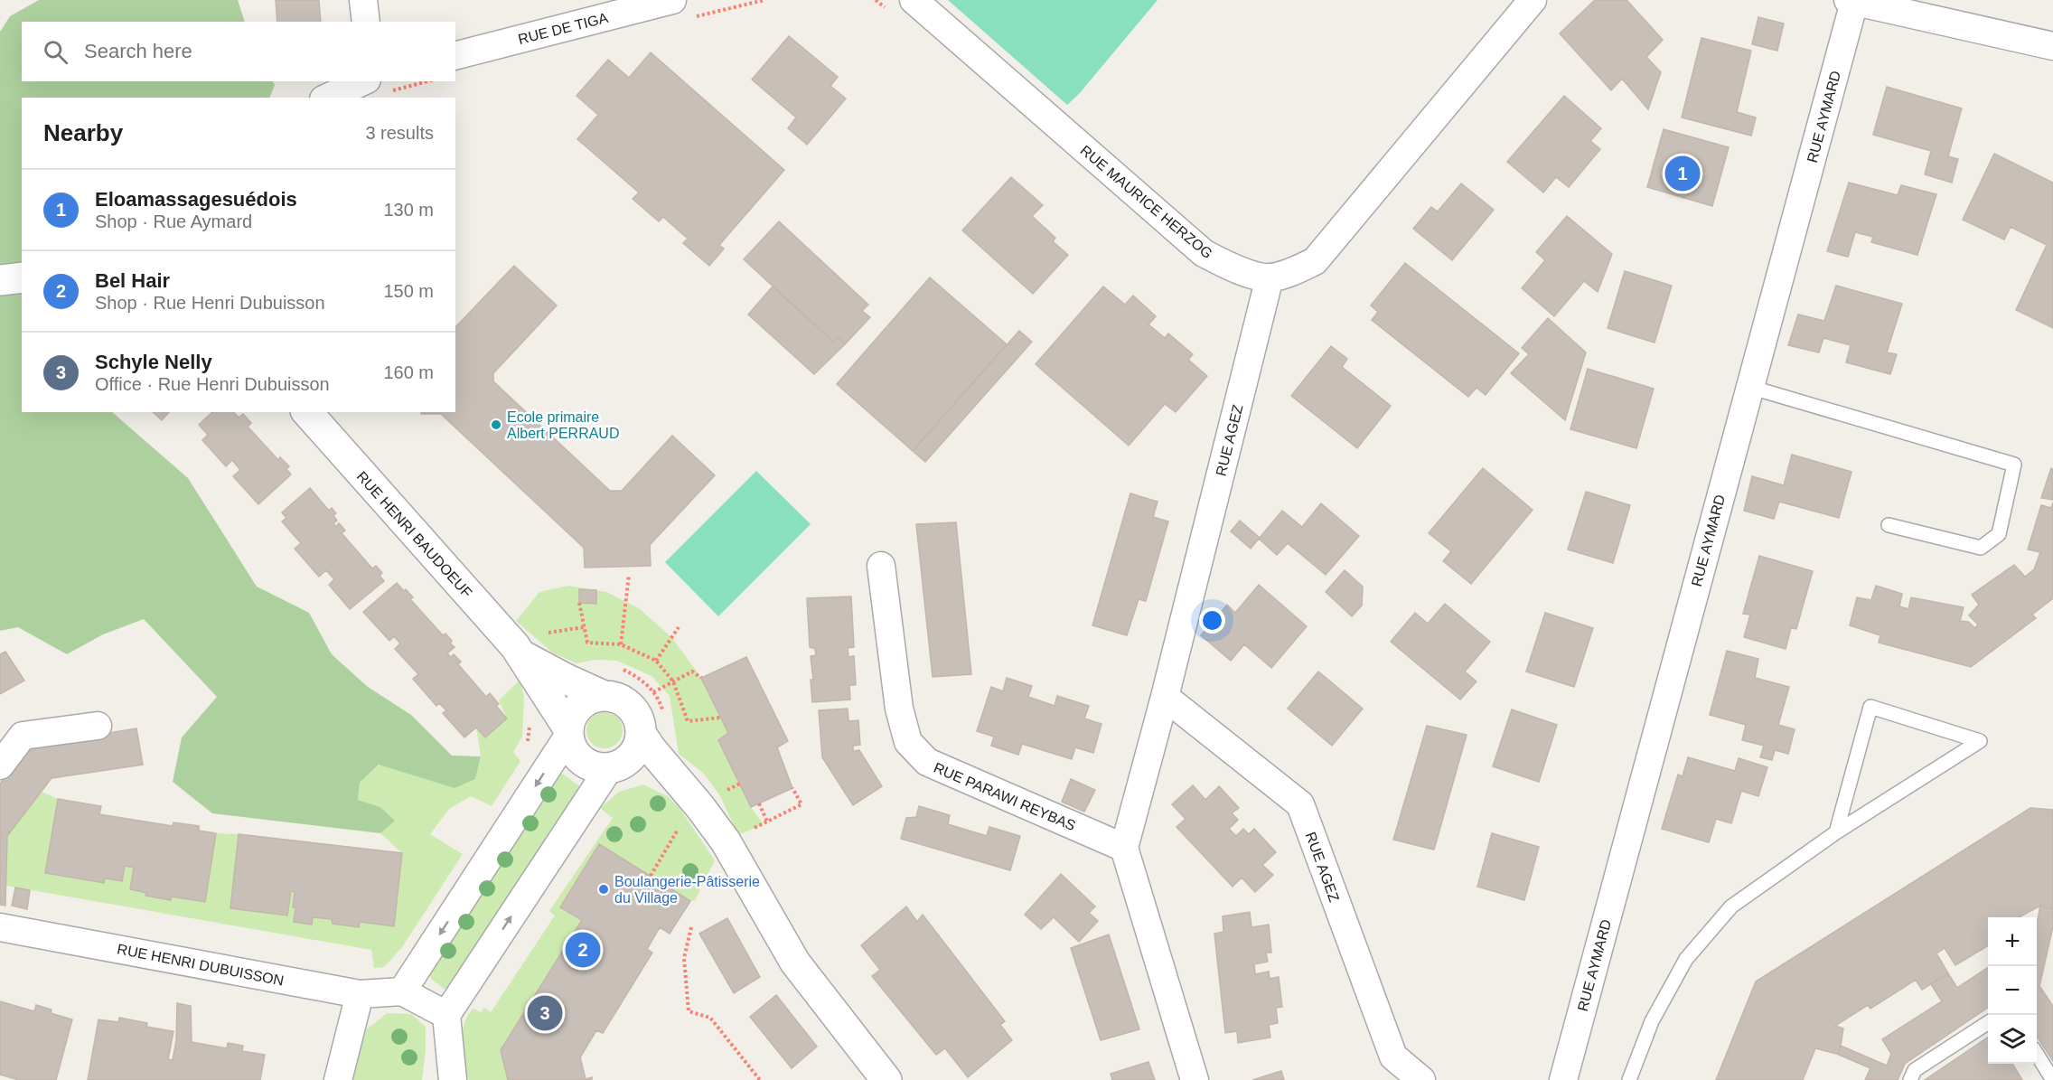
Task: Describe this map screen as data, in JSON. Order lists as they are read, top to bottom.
{
  "streets": {
    "street": [
      "RUE DE TIGA",
      "RUE AYMARD",
      "RUE MAURICE HERZOG",
      "RUE AGEZ",
      "RUE HENRI BAUDOEUF",
      "RUE PARAWI REYBAS",
      "RUE HENRI DUBUISSON"
    ]
  },
  "crossings": [
    ["RUE MAURICE HERZOG", "RUE AGEZ"],
    ["RUE AGEZ", "RUE PARAWI REYBAS"]
  ],
  "places": ["Ecole primaire Albert PERRAUD", "Boulangerie-Pâtisserie du Village"],
  "page": {
    "search": "Search here",
    "heading": ["Nearby", "3 results"],
    "pins": ["1", "2", "3"],
    "list": [
      {
        "mark": "1",
        "name": "Eloamassagesuédois",
        "note": "Shop · Rue Aymard",
        "value": "130 m"
      },
      {
        "mark": "2",
        "name": "Bel Hair",
        "note": "Shop · Rue Henri Dubuisson",
        "value": "150 m"
      },
      {
        "mark": "3",
        "name": "Schyle Nelly",
        "note": "Office · Rue Henri Dubuisson",
        "value": "160 m"
      }
    ],
    "map_buttons": ["+", "−"]
  }
}
